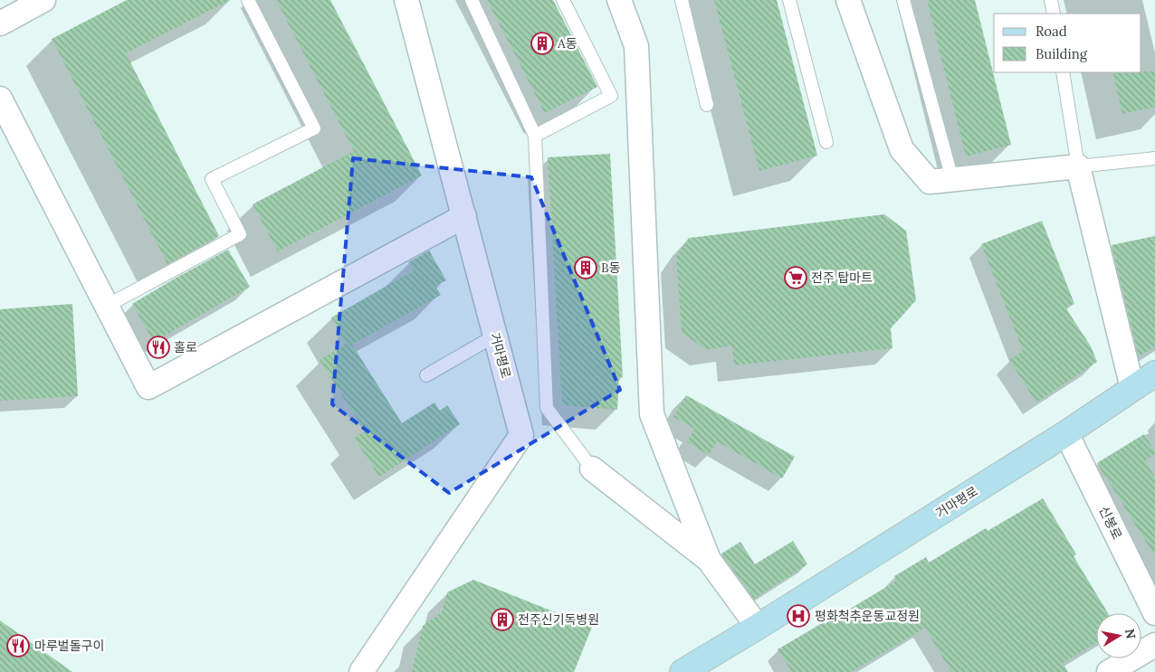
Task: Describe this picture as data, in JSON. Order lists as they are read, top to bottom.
{
  "streets": {
    "main road": ["거마평로"],
    "street": ["신봉로"]
  },
  "crossings": [
    ["거마평로", "신봉로"]
  ],
  "places": {
    "building": ["A동", "B동", "전주신기독병원"],
    "supermarket": ["전주 탑마트"],
    "restaurant": ["홀로", "마루벌돌구이"],
    "hospital": ["평화척추운동교정원"]
  },
  "legend": ["Road", "Building"],
  "north": "right"
}
